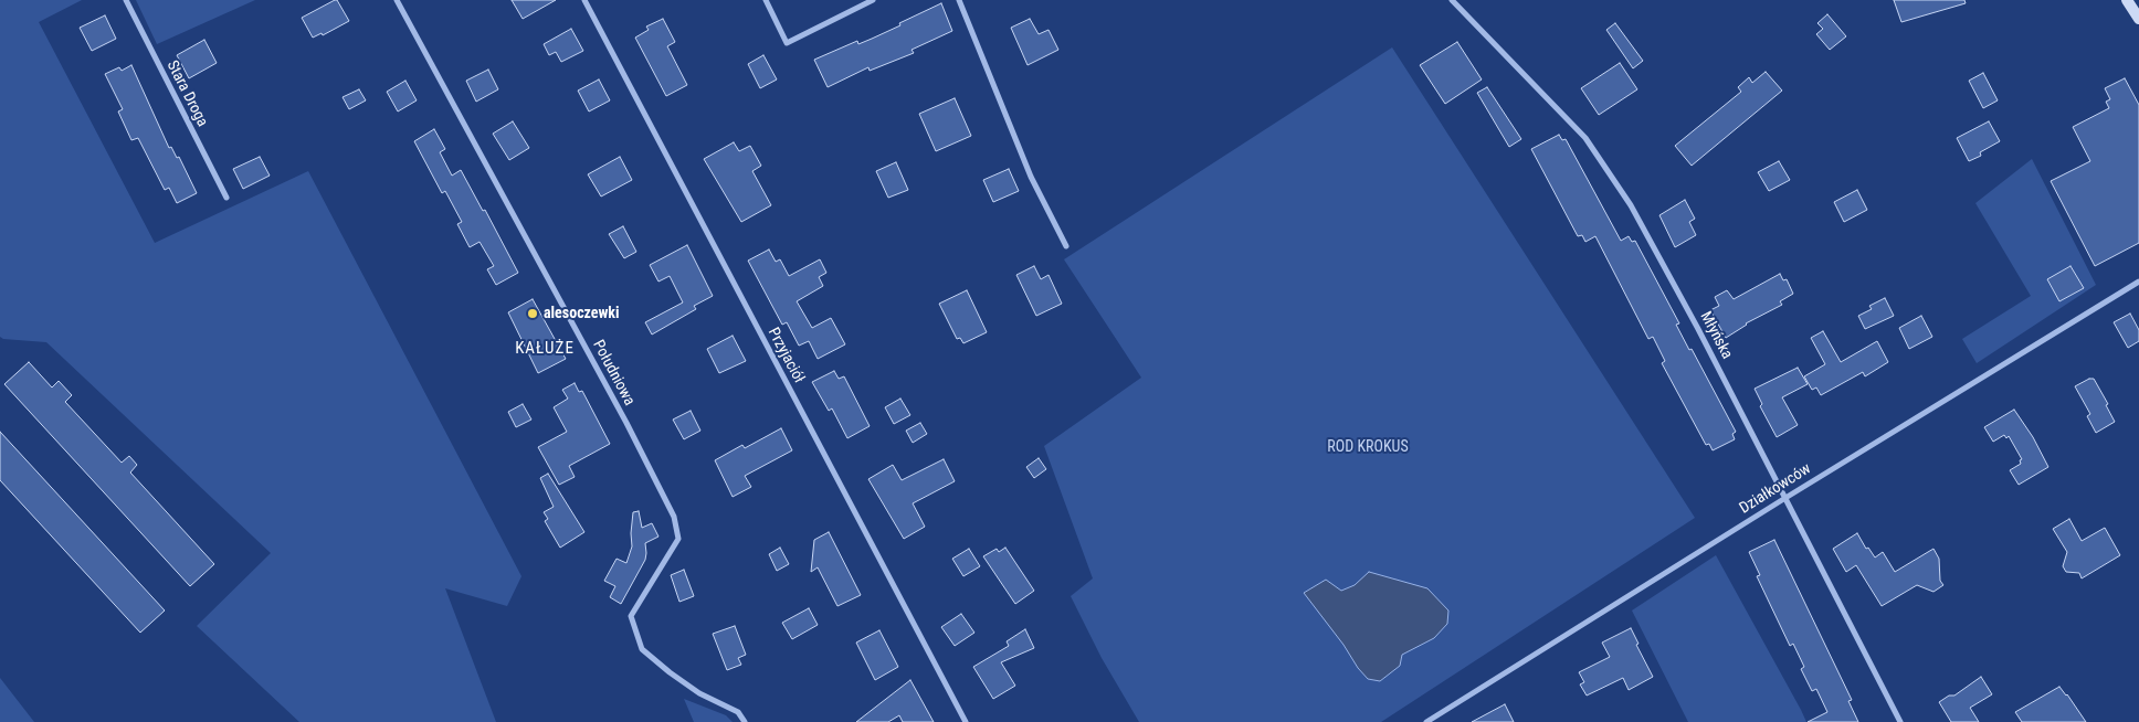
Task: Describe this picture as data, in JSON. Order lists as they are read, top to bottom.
{
  "streets": {
    "street": [
      "Stara Droga",
      "Młyńska",
      "Przyjaciół",
      "Południowa",
      "Działkowców"
    ]
  },
  "crossings": [
    ["Młyńska", "Działkowców"]
  ],
  "districts": ["KAŁUŻE"],
  "parks": ["ROD KROKUS"],
  "places": ["alesoczewki"]
}
